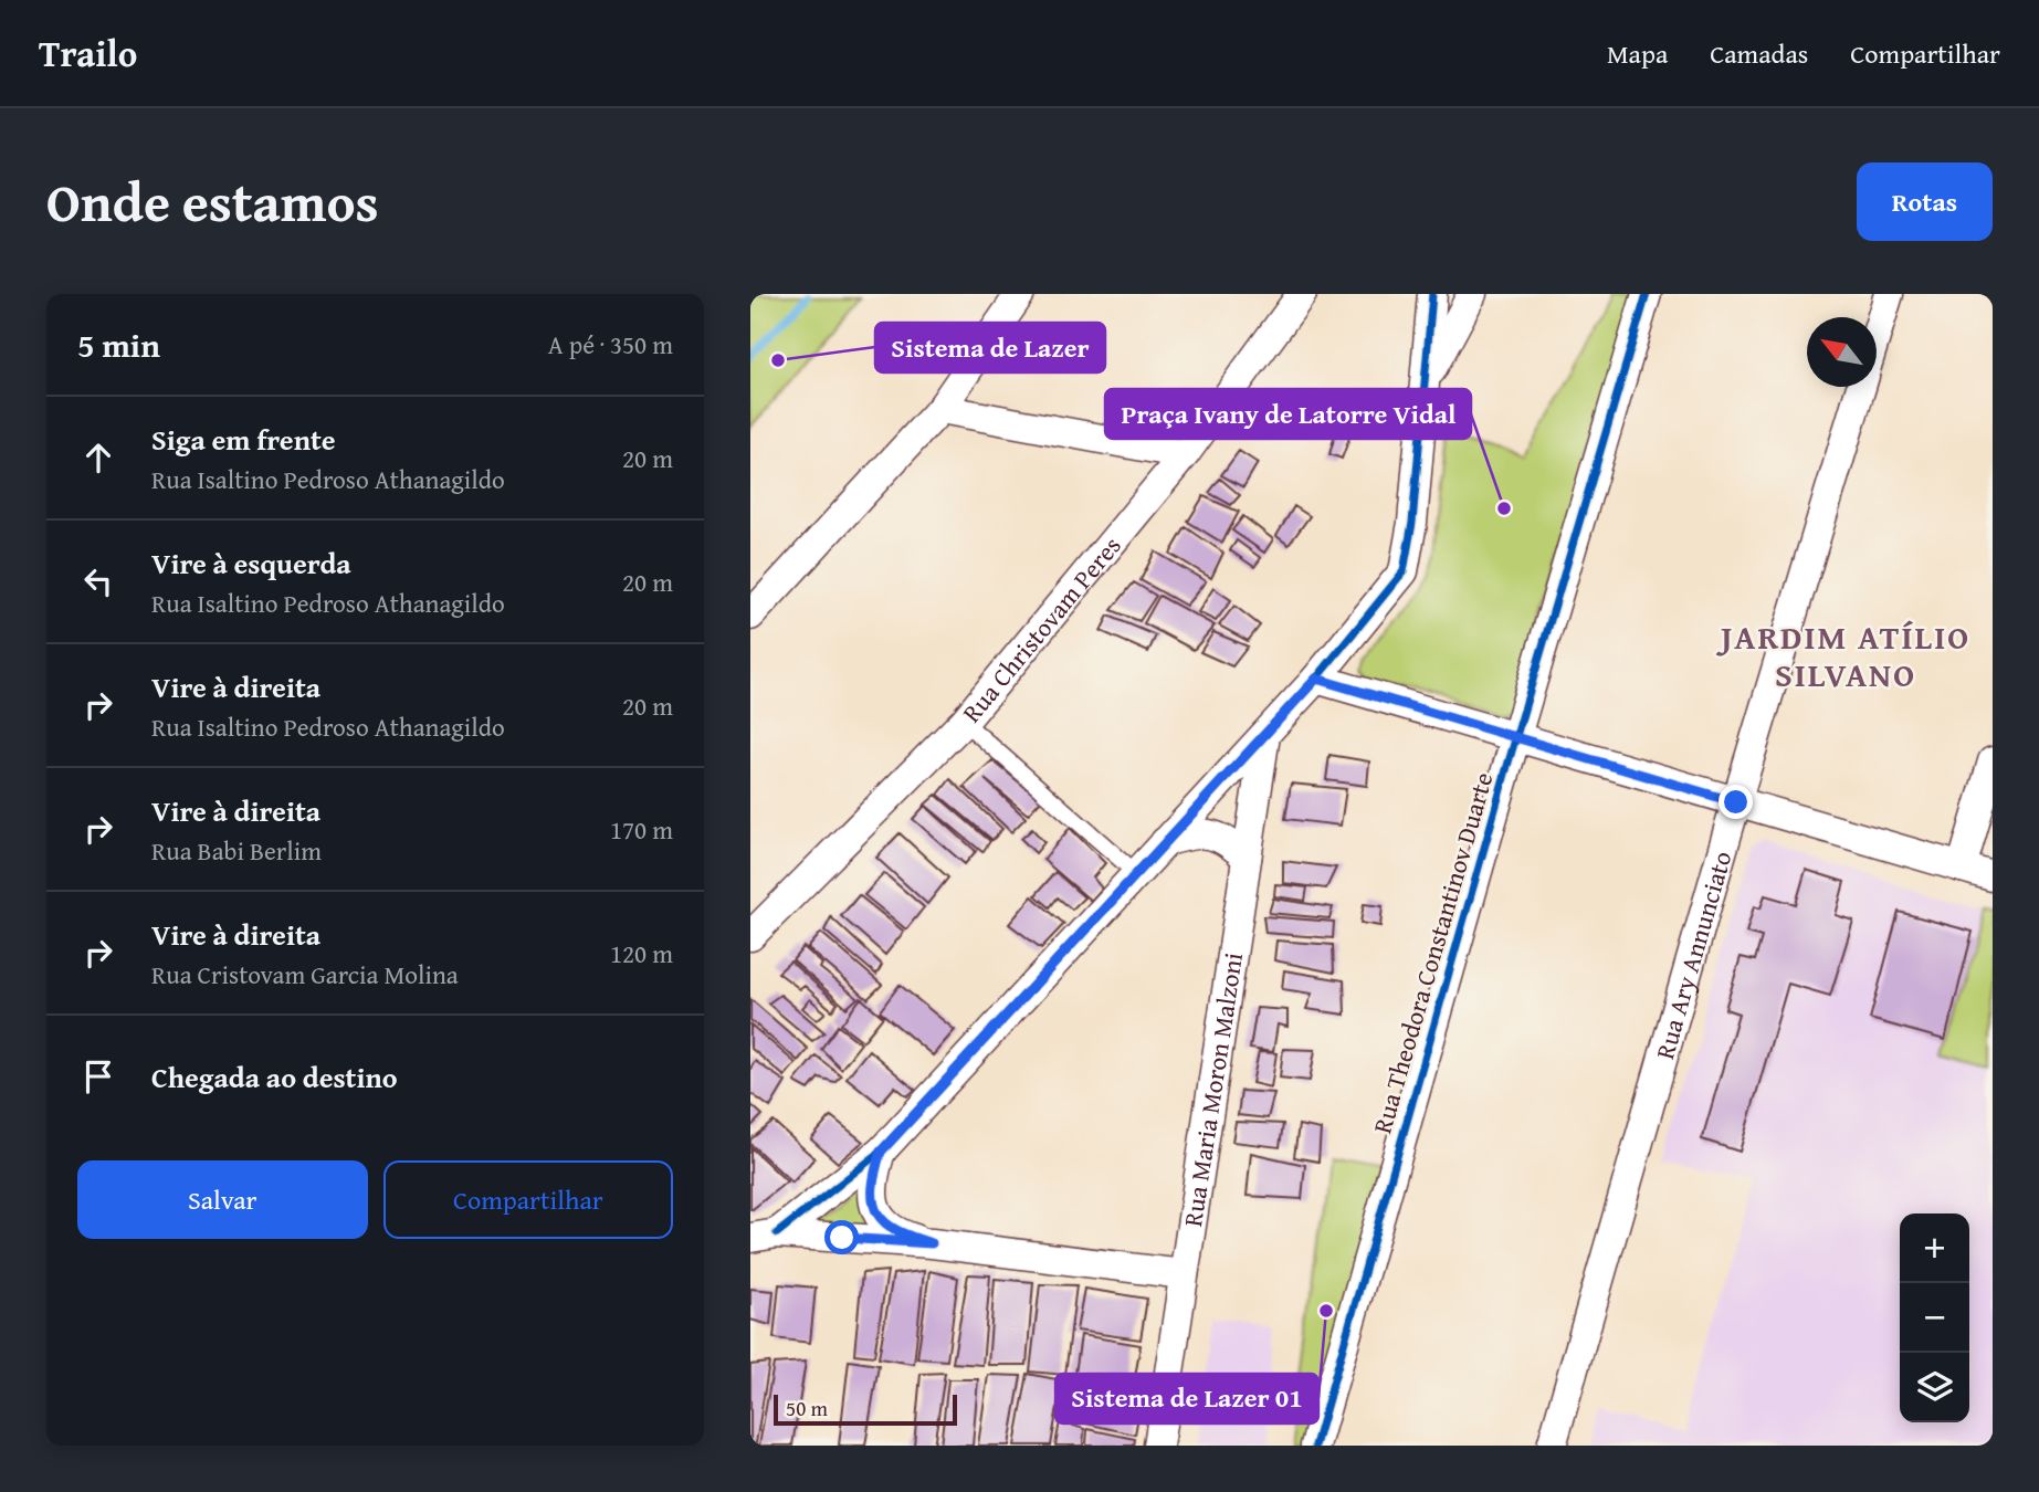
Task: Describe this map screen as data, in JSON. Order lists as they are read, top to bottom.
{
  "streets": {
    "street": [
      "Rua Christovam Peres",
      "Rua Theodora Constantinov Duarte",
      "Rua Ary Annunciato",
      "Rua Maria Moron Malzoni"
    ]
  },
  "districts": ["JARDIM ATÍLIO SILVANO"],
  "places": ["Sistema de Lazer", "Praça Ivany de Latorre Vidal", "Sistema de Lazer 01"],
  "scale_bar": "50 m",
  "north": "top left",
  "page": {
    "header": "Trailo",
    "nav": ["Mapa", "Camadas", "Compartilhar"],
    "title": "Onde estamos",
    "buttons": [
      "Rotas",
      ["Salvar", "Compartilhar"]
    ],
    "heading": ["5 min", "A pé · 350 m"],
    "list": [
      ["Siga em frente", "Rua Isaltino Pedroso Athanagildo", "20 m"],
      ["Vire à esquerda", "Rua Isaltino Pedroso Athanagildo", "20 m"],
      ["Vire à direita", "Rua Isaltino Pedroso Athanagildo", "20 m"],
      ["Vire à direita", "Rua Babi Berlim", "170 m"],
      ["Vire à direita", "Rua Cristovam Garcia Molina", "120 m"],
      "Chegada ao destino"
    ],
    "map_buttons": ["+", "−"],
    "scale": "50 m"
  }
}
